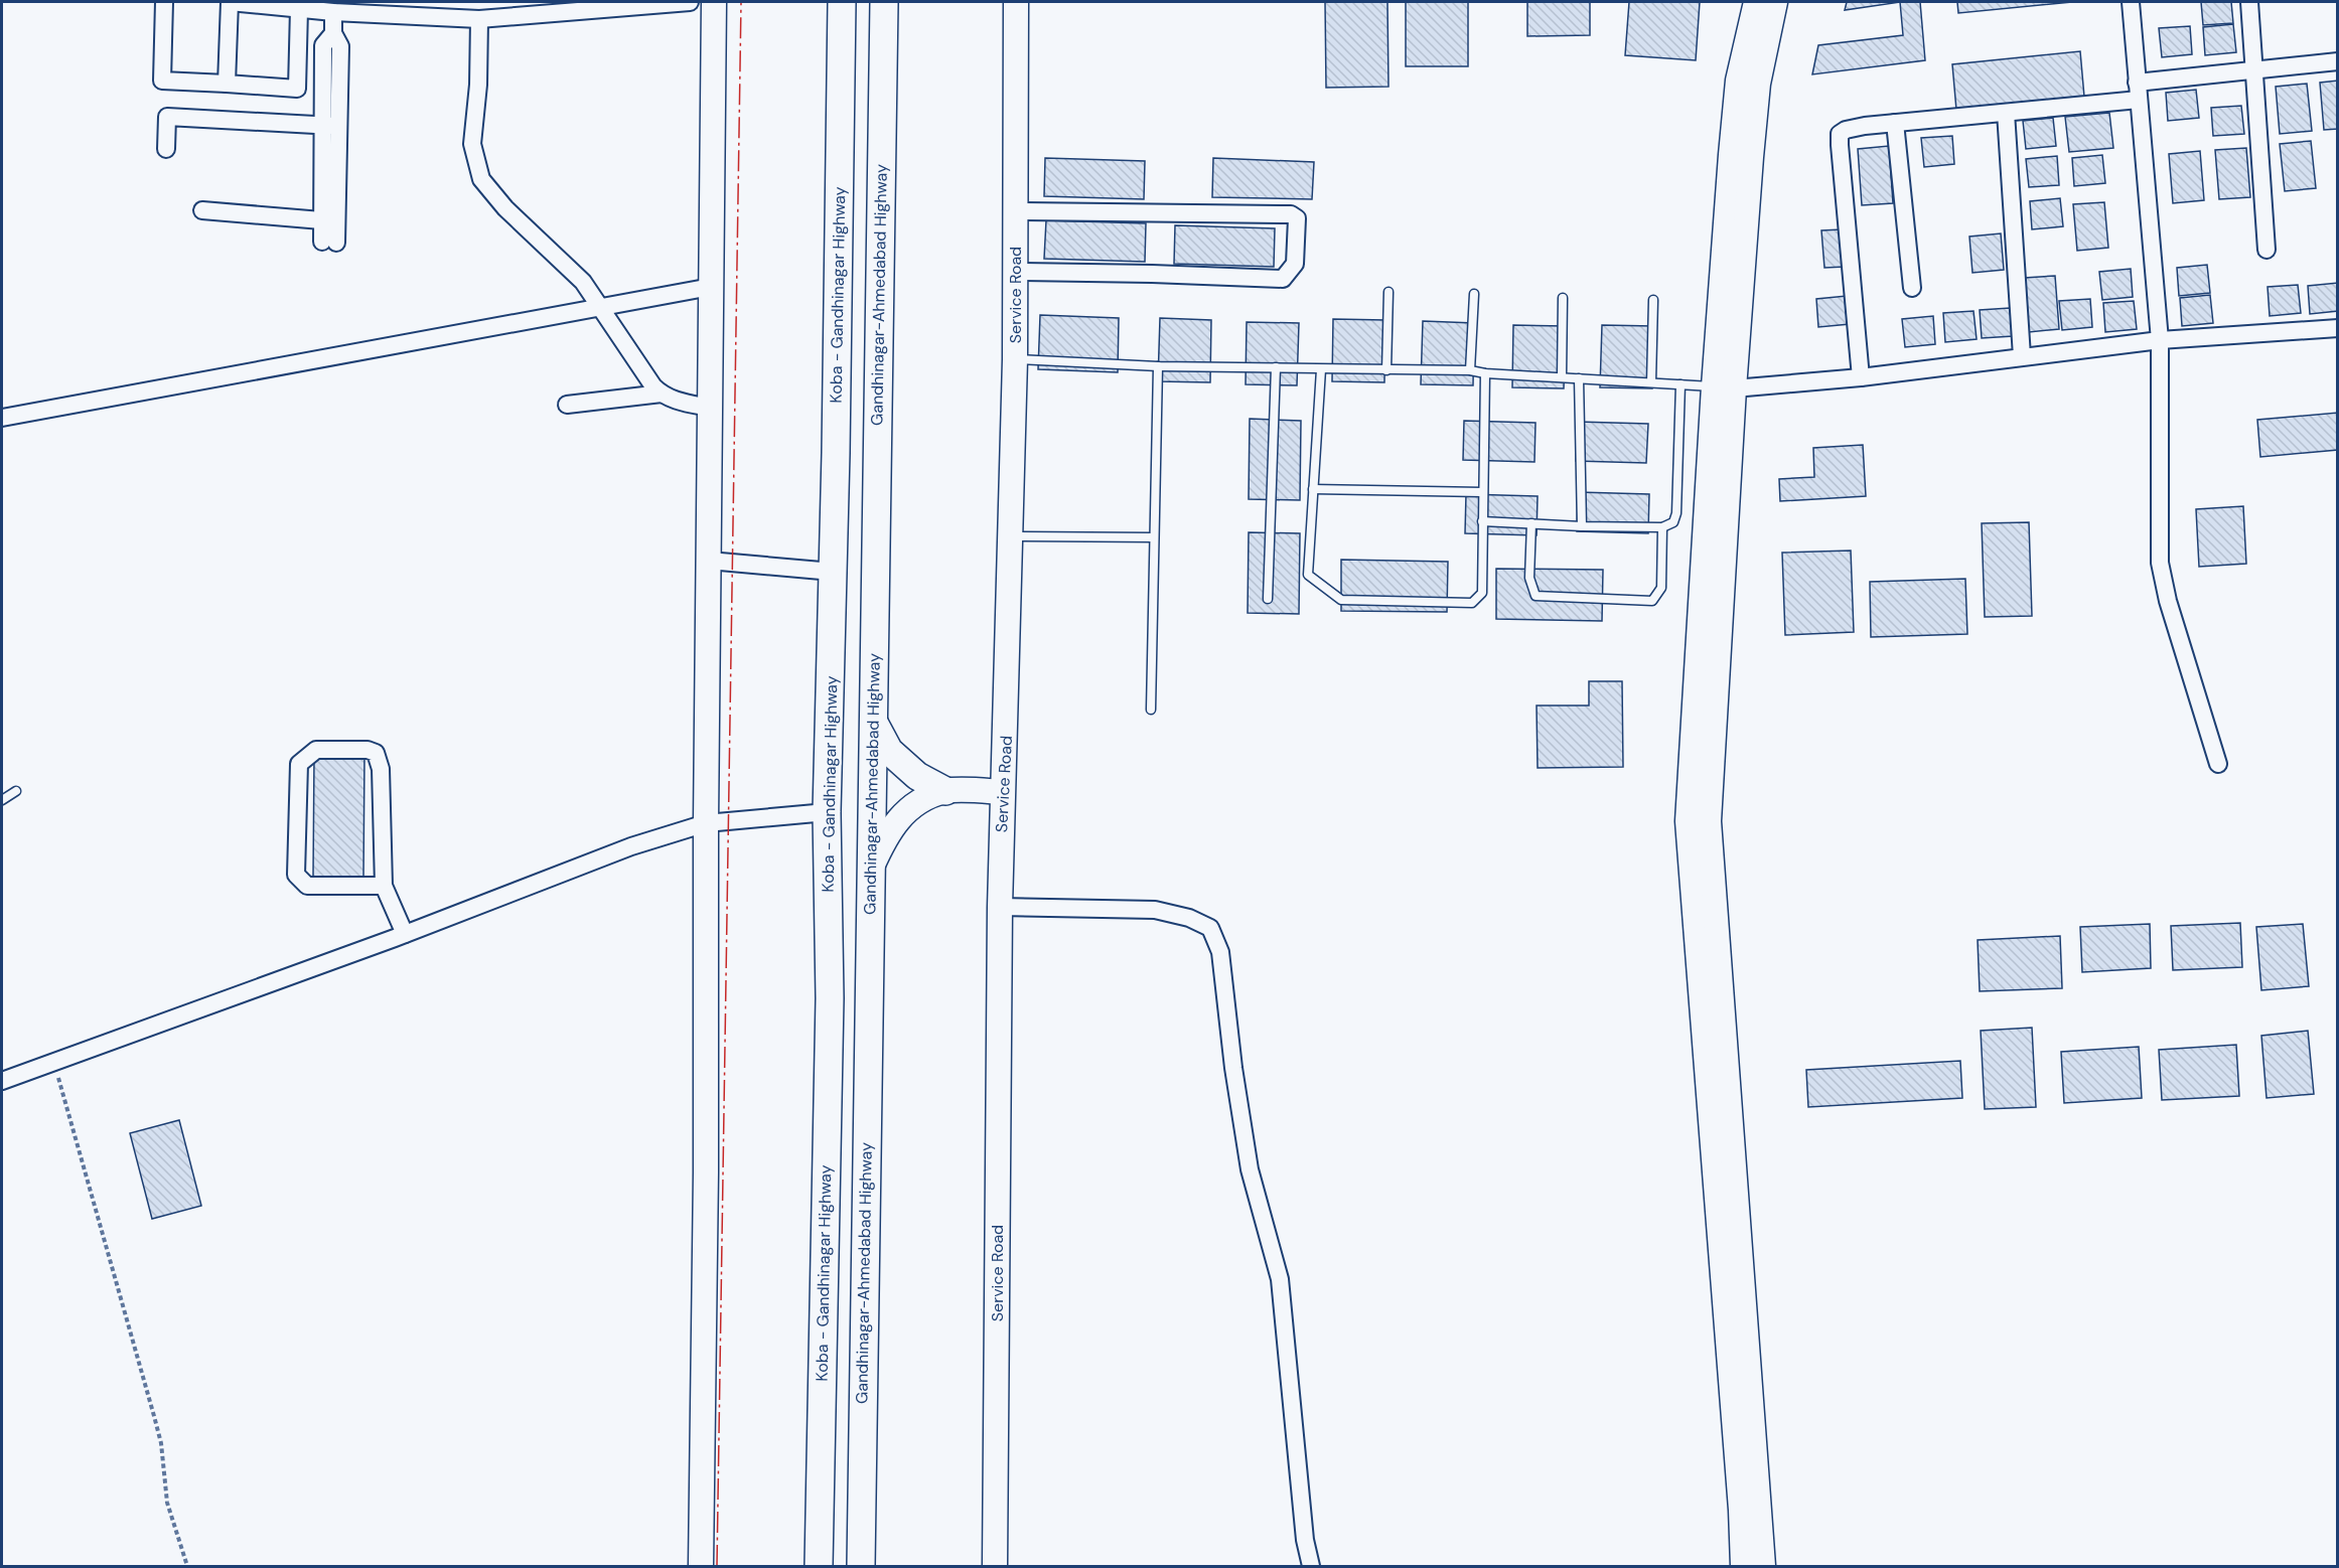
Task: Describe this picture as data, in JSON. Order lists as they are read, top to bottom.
{
  "streets": {
    "main road": ["Koba - Gandhinagar Highway", "Gandhinagar-Ahmedabad Highway"],
    "street": ["Service Road"]
  }
}
